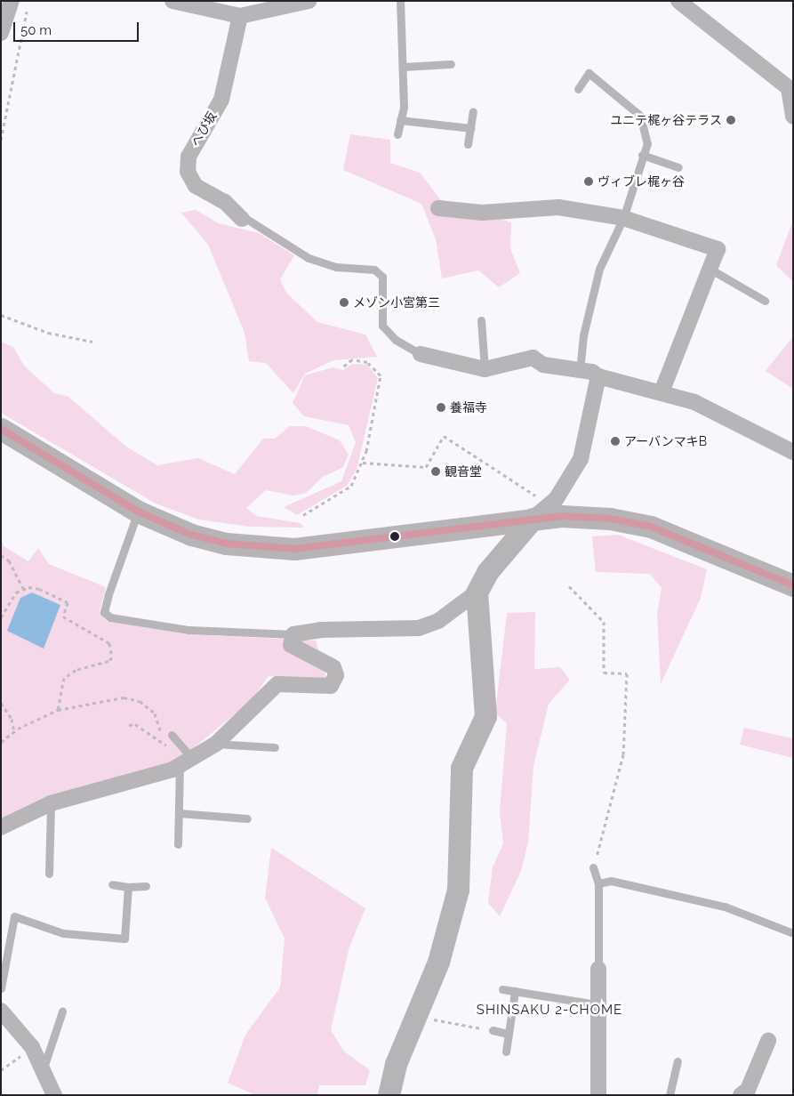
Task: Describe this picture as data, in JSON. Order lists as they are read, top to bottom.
{
  "streets": {
    "street": ["へび坂"]
  },
  "districts": ["SHINSAKU 2-CHOME"],
  "places": [
    "ユニテ梶ヶ谷テラス",
    "ヴィブレ梶ヶ谷",
    "メゾン小宮第三",
    "養福寺",
    "アーバンマキB",
    "観音堂"
  ],
  "scale_bar": "50 m"
}
